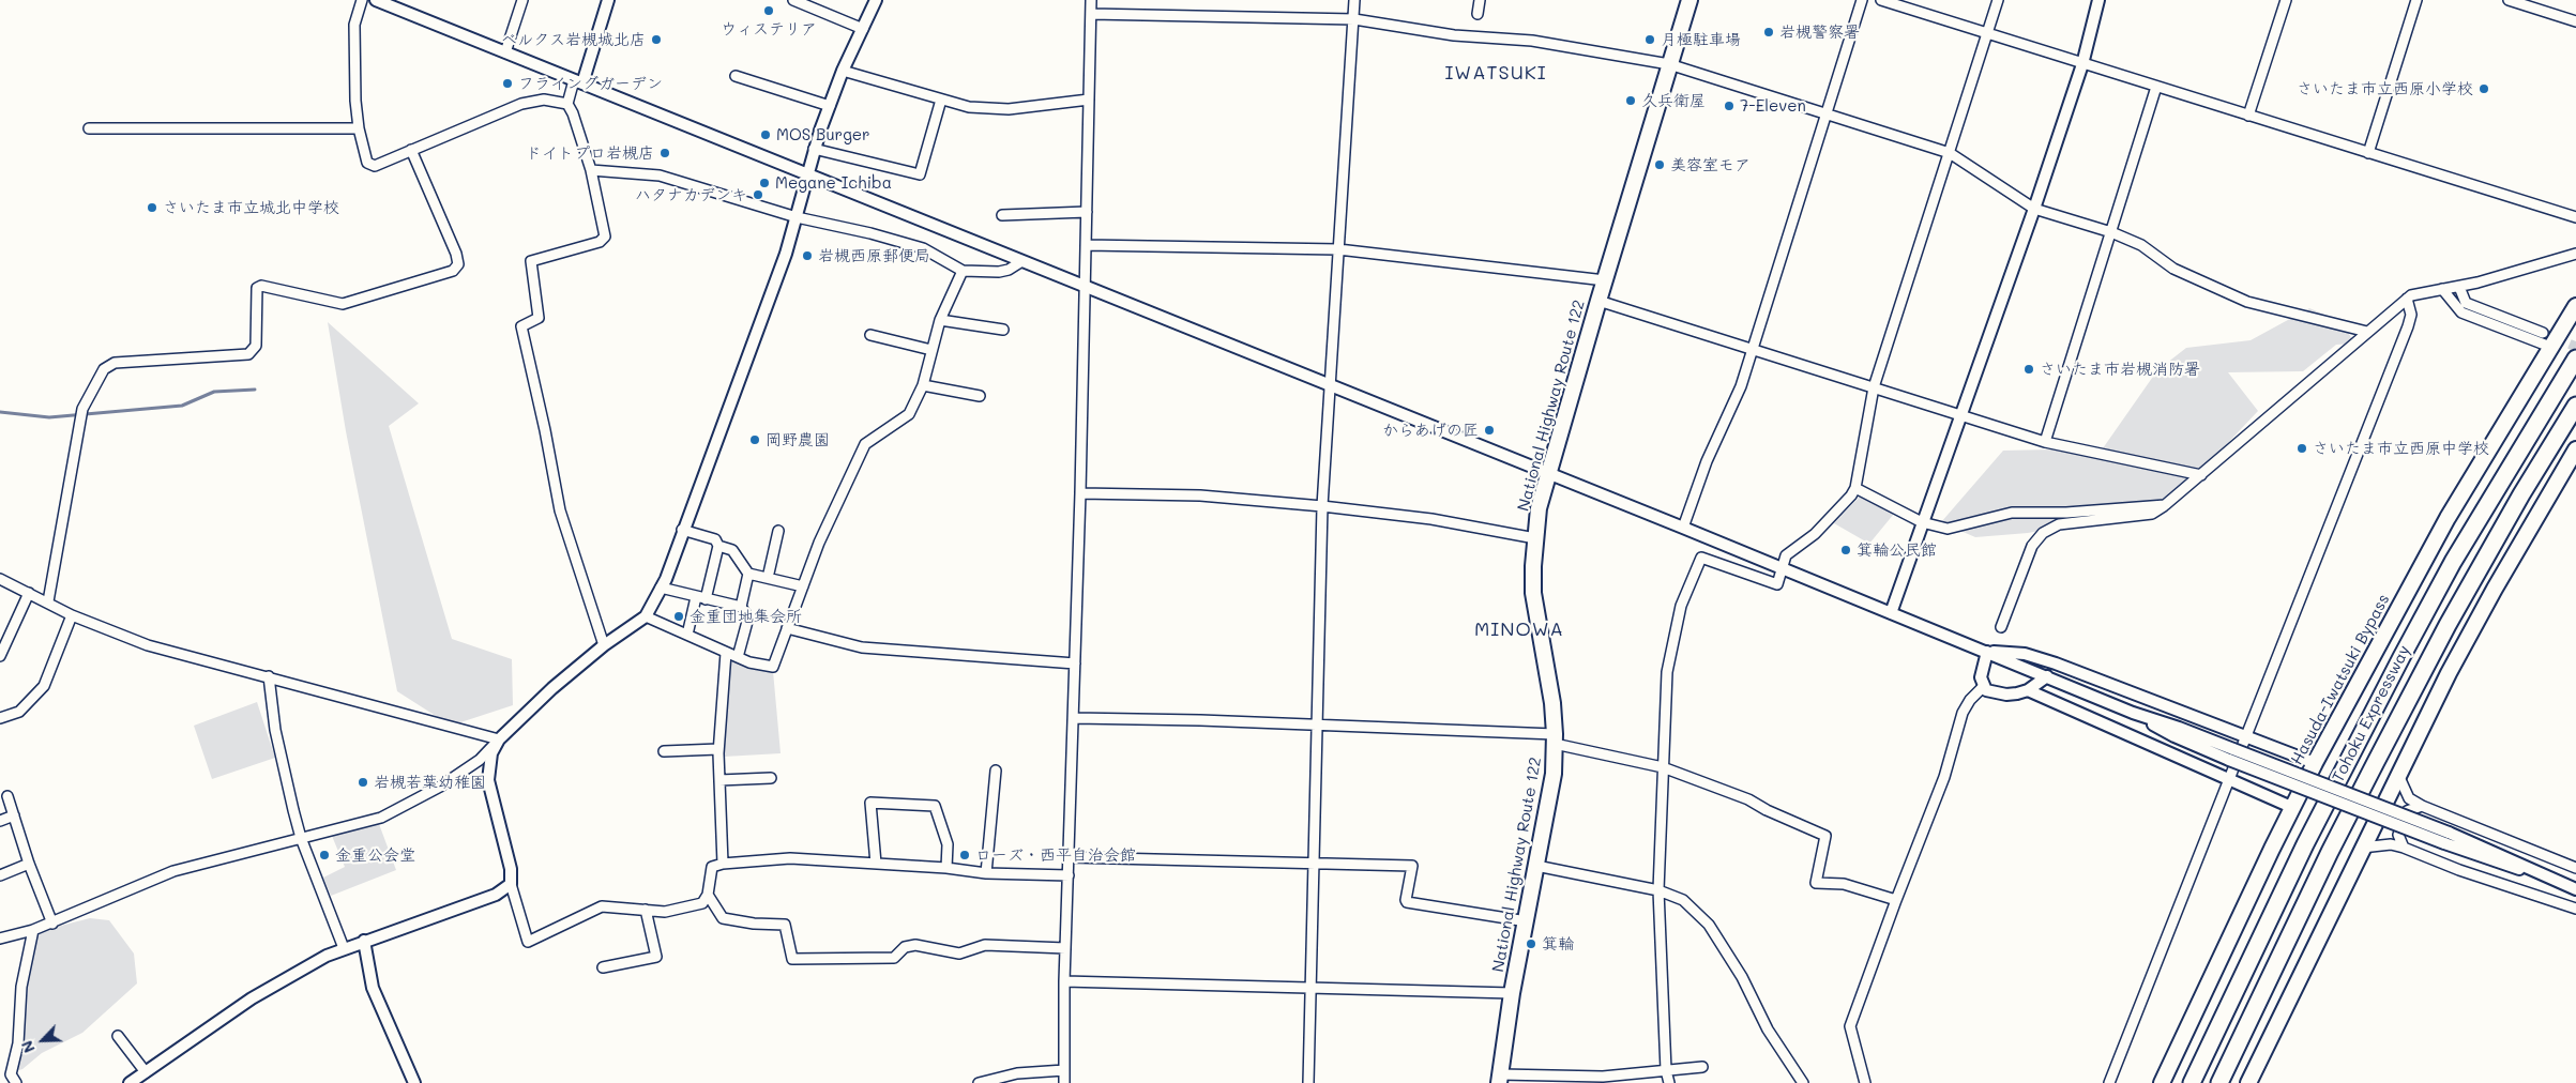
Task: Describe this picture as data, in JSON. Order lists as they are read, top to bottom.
{
  "streets": {
    "highway": ["National Highway Route 122", "Hasuda-Iwatsuki Bypass", "Tohoku Expressway"]
  },
  "districts": ["IWATSUKI", "MINOWA"],
  "places": [
    "ウィステリア",
    "岩槻警察署",
    "ベルクス岩槻城北店",
    "月極駐車場",
    "フライングガーデン",
    "さいたま市立西原小学校",
    "久兵衛屋",
    "7-Eleven",
    "MOS Burger",
    "ドイトプロ岩槻店",
    "美容室モア",
    "Megane Ichiba",
    "ハタナカデンキ",
    "さいたま市立城北中学校",
    "岩槻西原郵便局",
    "さいたま市岩槻消防署",
    "からあげの匠",
    "岡野農園",
    "さいたま市立西原中学校",
    "箕輪公民館",
    "金重団地集会所",
    "岩槻若葉幼稚園",
    "金重公会堂",
    "ローズ・西平自治会館",
    "箕輪"
  ],
  "north": "bottom left"
}
